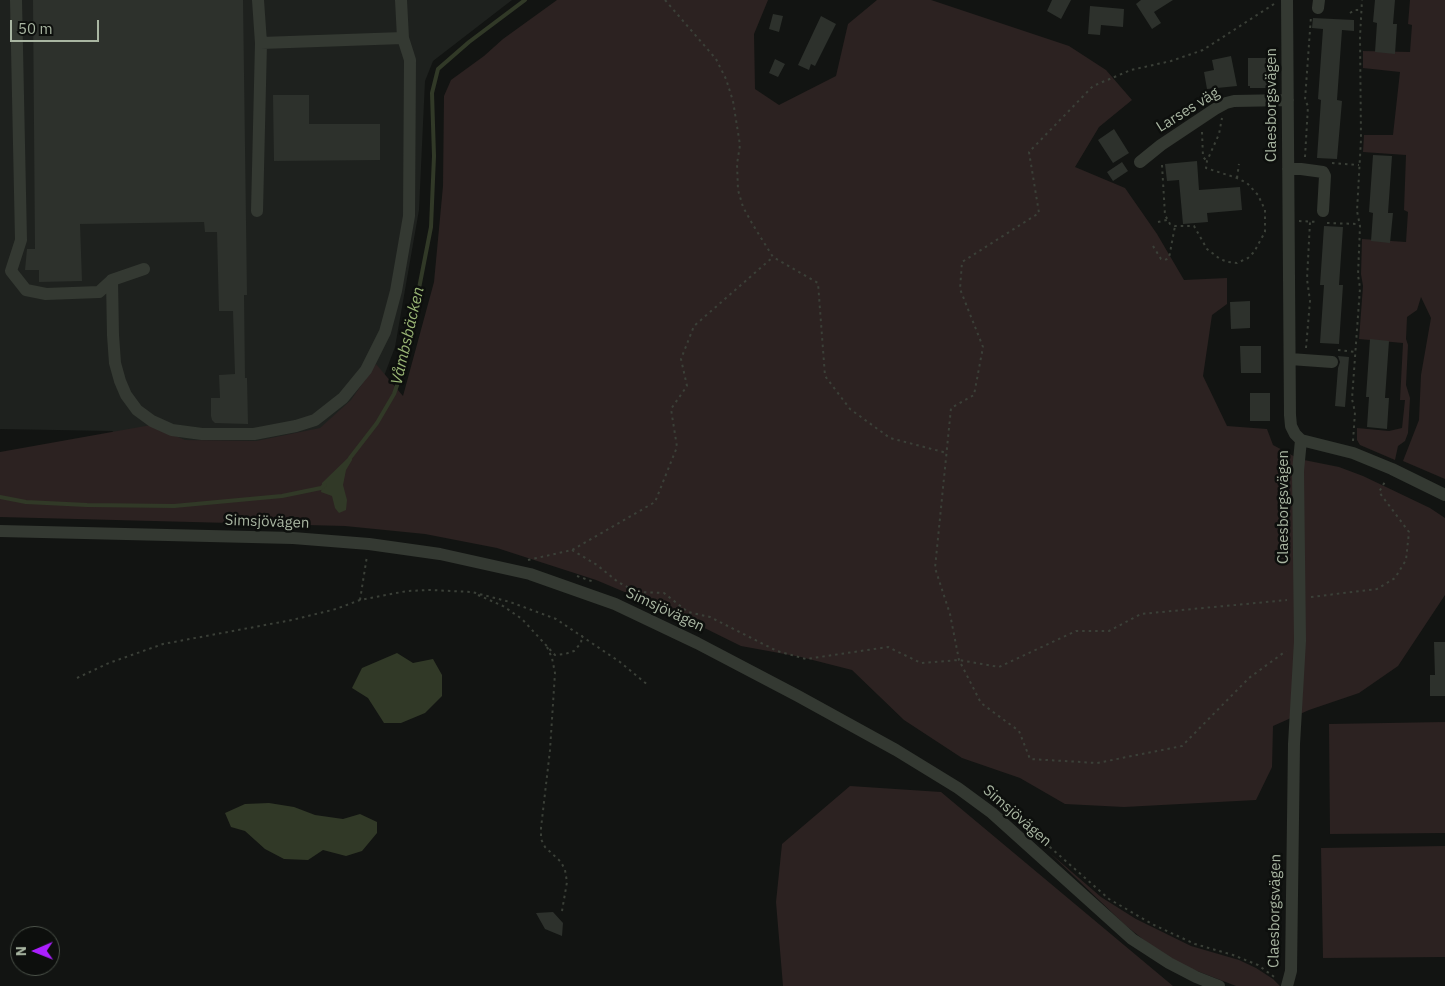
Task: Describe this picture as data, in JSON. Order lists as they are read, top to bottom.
{
  "streets": {
    "street": ["Claesborgsvägen", "Larses väg", "Simsjövägen"]
  },
  "crossings": [
    ["Claesborgsvägen", "Larses väg"]
  ],
  "water": ["Våmbsbäcken"],
  "scale_bar": "50 m",
  "north": "left"
}
